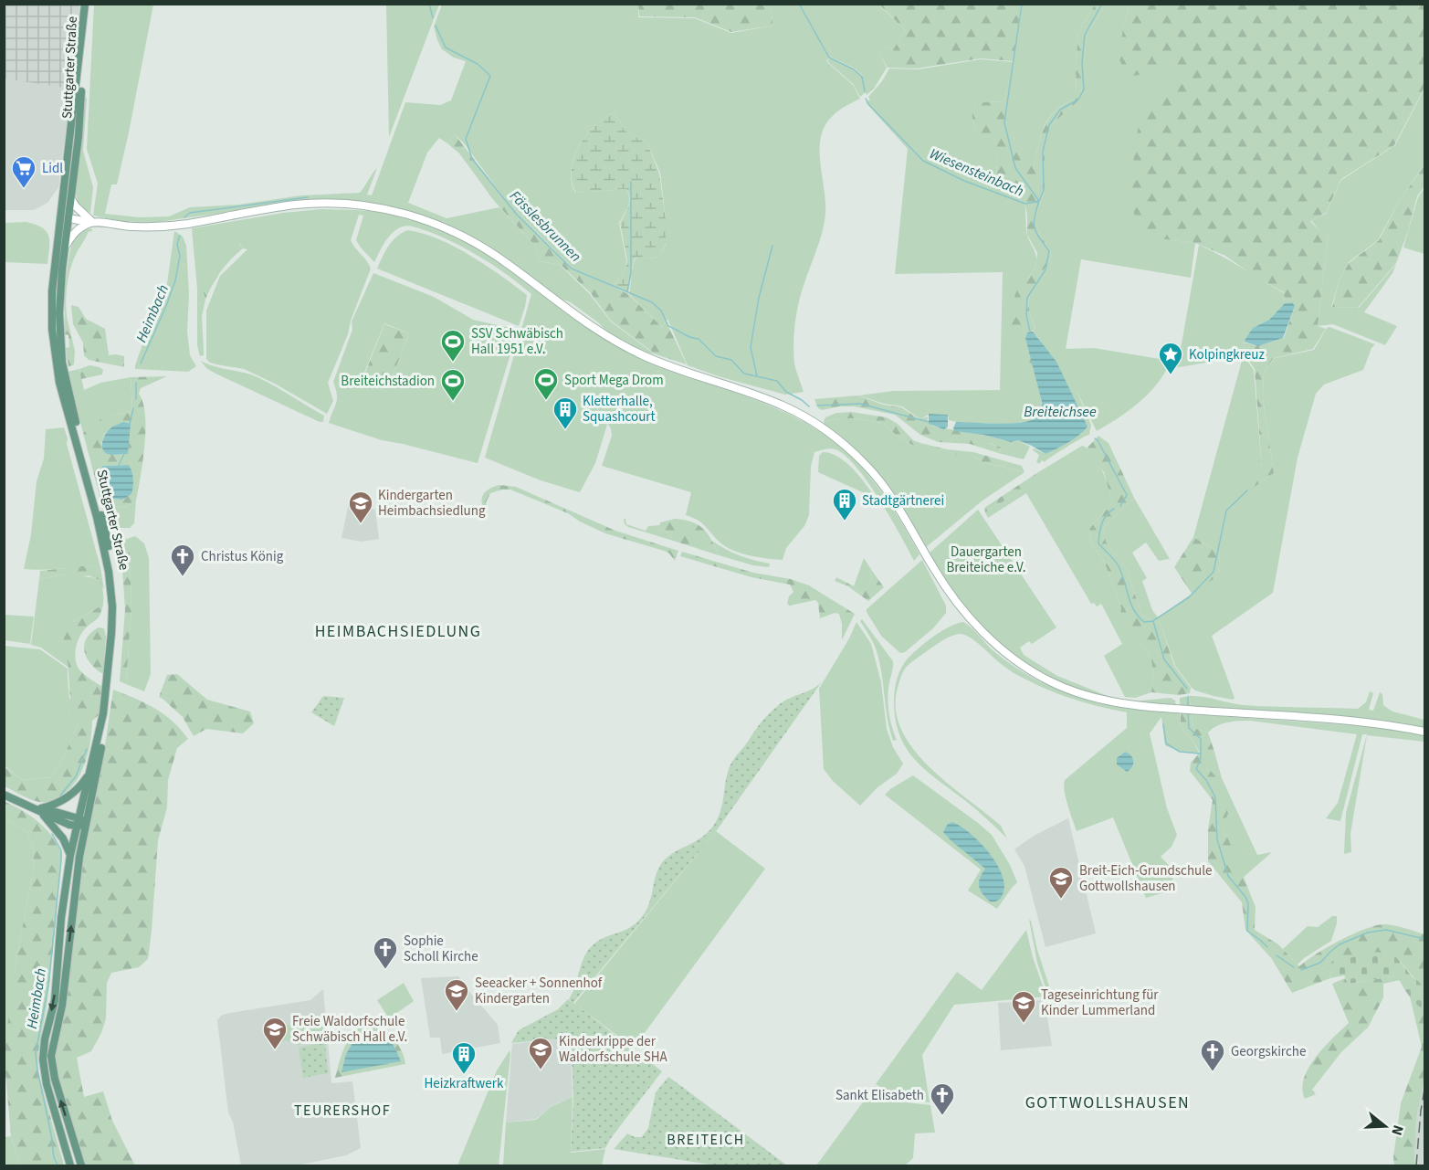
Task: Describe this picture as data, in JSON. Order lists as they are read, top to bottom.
{
  "streets": {
    "main road": ["Stuttgarter Straße"]
  },
  "districts": [
    "HEIMBACHSIEDLUNG",
    "GOTTWOLLSHAUSEN",
    "TEURERSHOF",
    "BREITEICH"
  ],
  "water": [
    "Wiesensteinbach",
    "Fässlesbrunnen",
    "Heimbach",
    "Breiteichsee"
  ],
  "parks": ["Dauergarten Breiteiche e.V."],
  "places": {
    "supermarket": ["Lidl"],
    "sports": ["SSV Schwäbisch Hall 1951 e.V.", "Sport Mega Drom", "Breiteichstadion"],
    "place": ["Kolpingkreuz"],
    "building": ["Kletterhalle, Squashcourt", "Stadtgärtnerei", "Heizkraftwerk"],
    "school or university": [
      "Kindergarten Heimbachsiedlung",
      "Breit-Eich-Grundschule Gottwollshausen",
      "Seeacker + Sonnenhof Kindergarten",
      "Tageseinrichtung für Kinder Lummerland",
      "Freie Waldorfschule Schwäbisch Hall e.V.",
      "Kinderkrippe der Waldorfschule SHA"
    ],
    "church": [
      "Christus König",
      "Sophie Scholl Kirche",
      "Georgskirche",
      "Sankt Elisabeth"
    ]
  },
  "north": "right"
}
